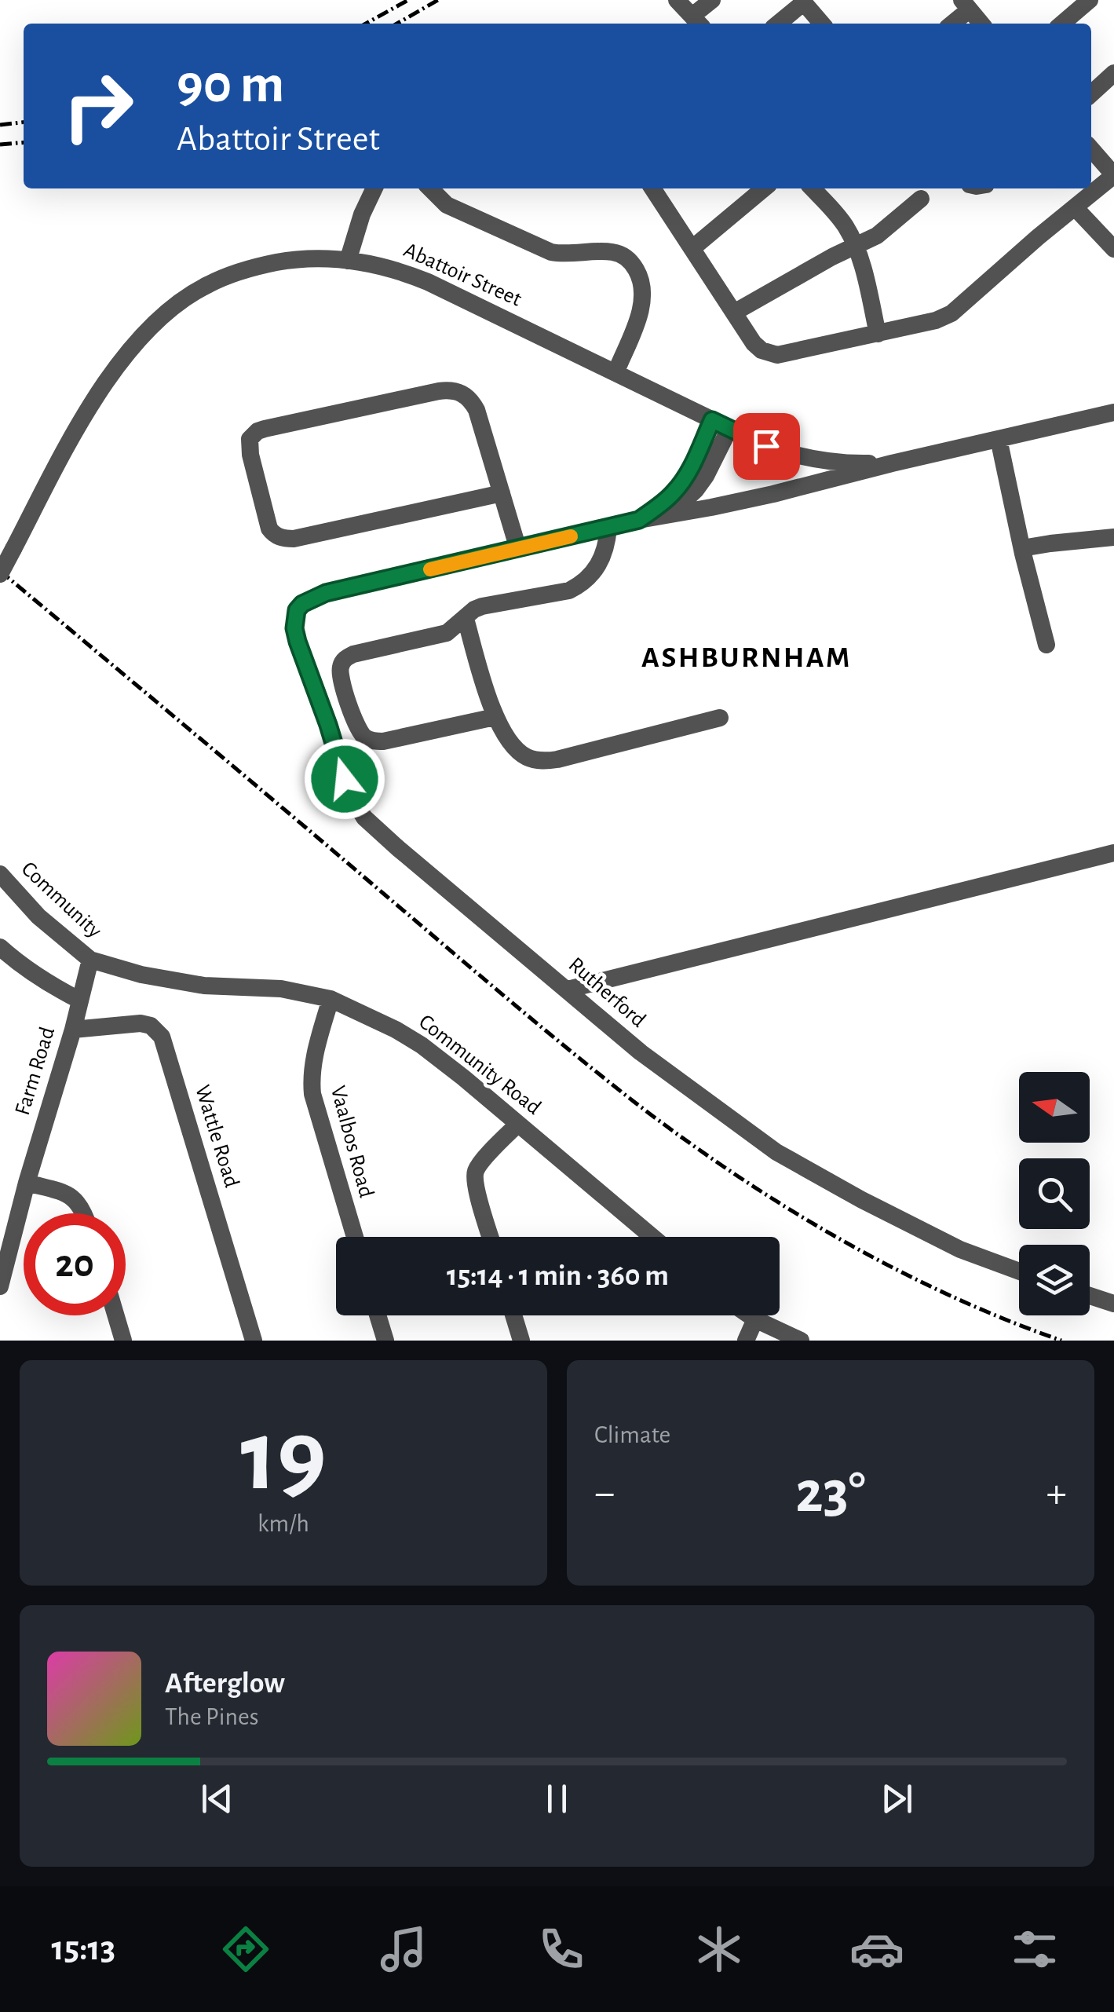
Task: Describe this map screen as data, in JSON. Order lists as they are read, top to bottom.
{
  "streets": {
    "street": [
      "Abattoir Street",
      "Community",
      "Rutherford",
      "Community Road",
      "Farm Road",
      "Wattle Road",
      "Vaalbos Road"
    ]
  },
  "crossings": [
    ["Abattoir Street", "Rutherford"],
    ["Community", "Community Road"],
    ["Community", "Farm Road"],
    ["Community Road", "Farm Road"],
    ["Community Road", "Vaalbos Road"],
    ["Farm Road", "Wattle Road"]
  ],
  "districts": ["ASHBURNHAM"],
  "north": "left",
  "page": {
    "turn": ["90 m", "Abattoir Street"],
    "limit": "20",
    "trip": "15:14 · 1 min · 360 m",
    "tile": [
      ["19", "km/h"],
      "Climate"
    ],
    "heat": ["−", "23°", "+"],
    "song": ["Afterglow", "The Pines"],
    "tabs": "15:13"
  }
}
